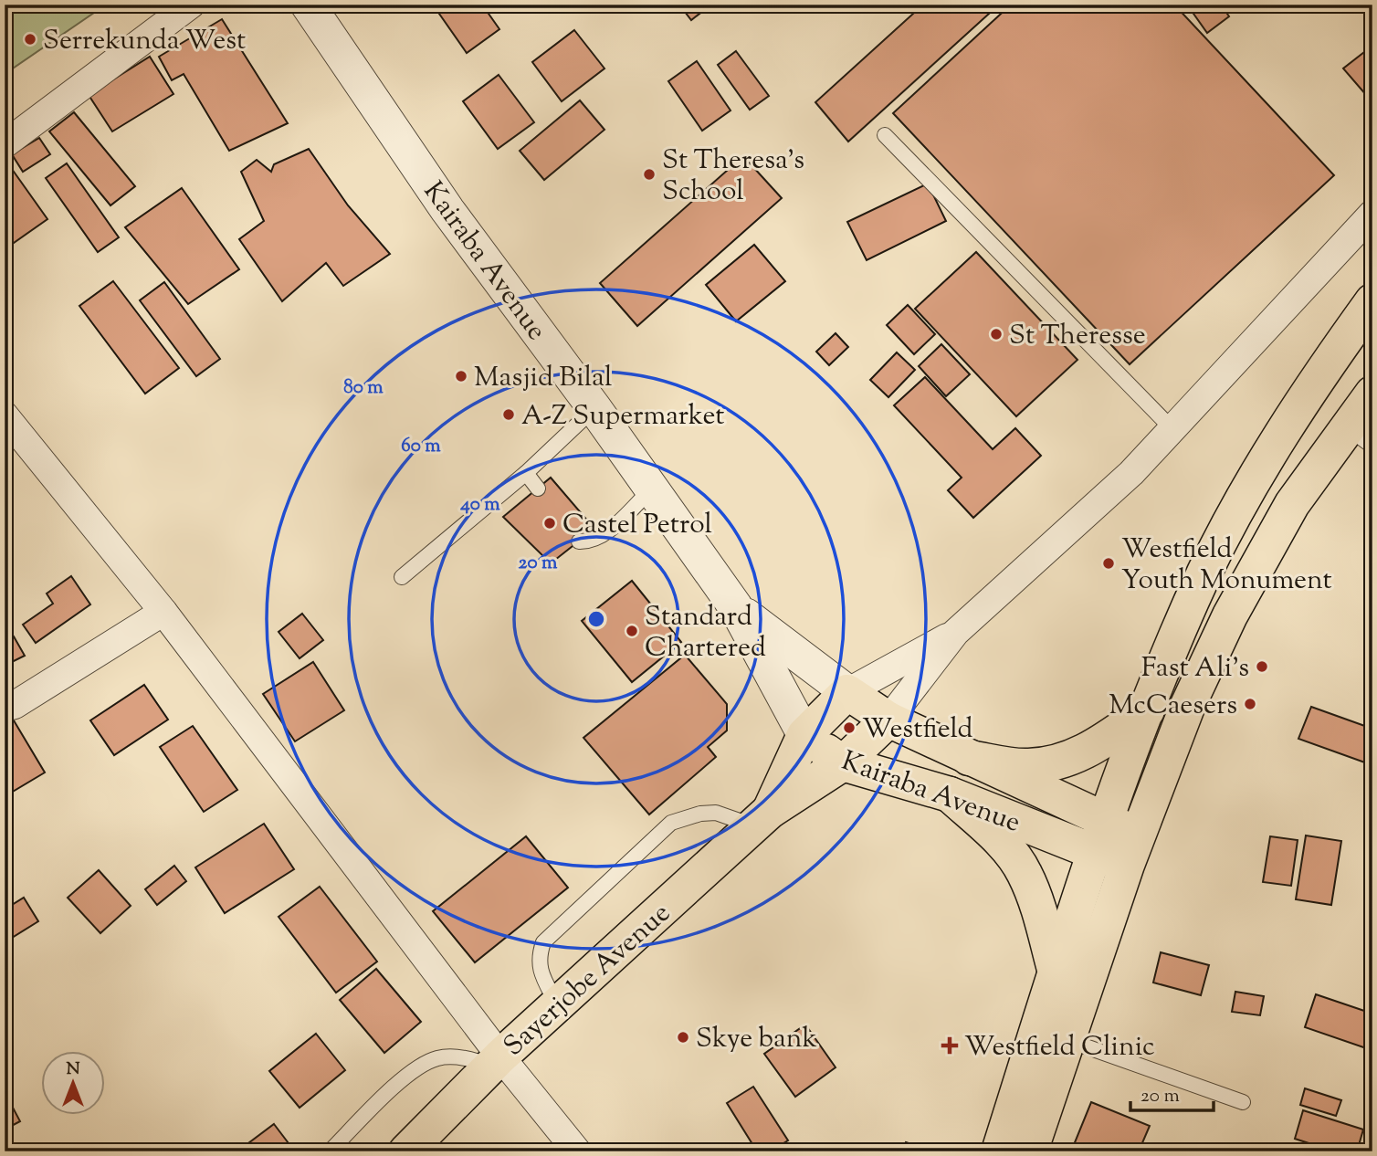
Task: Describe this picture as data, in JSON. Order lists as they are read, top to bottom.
{
  "streets": {
    "main road": ["Kairaba Avenue", "Sayerjobe Avenue"]
  },
  "crossings": [
    ["Kairaba Avenue", "Sayerjobe Avenue"]
  ],
  "places": {
    "other": [
      "Serrekunda West",
      "St Theresa's School",
      "St Theresse",
      "Masjid Bilal",
      "A-Z Supermarket",
      "Castel Petrol",
      "Westfield Youth Monument",
      "Standard Chartered",
      "Fast Ali's",
      "McCaesers",
      "Westfield",
      "Skye bank"
    ],
    "health": ["Westfield Clinic"]
  },
  "scale_bar": "20 m",
  "north": "top",
  "rings": [
    "80 m",
    "60 m",
    "40 m",
    "20 m"
  ]
}
